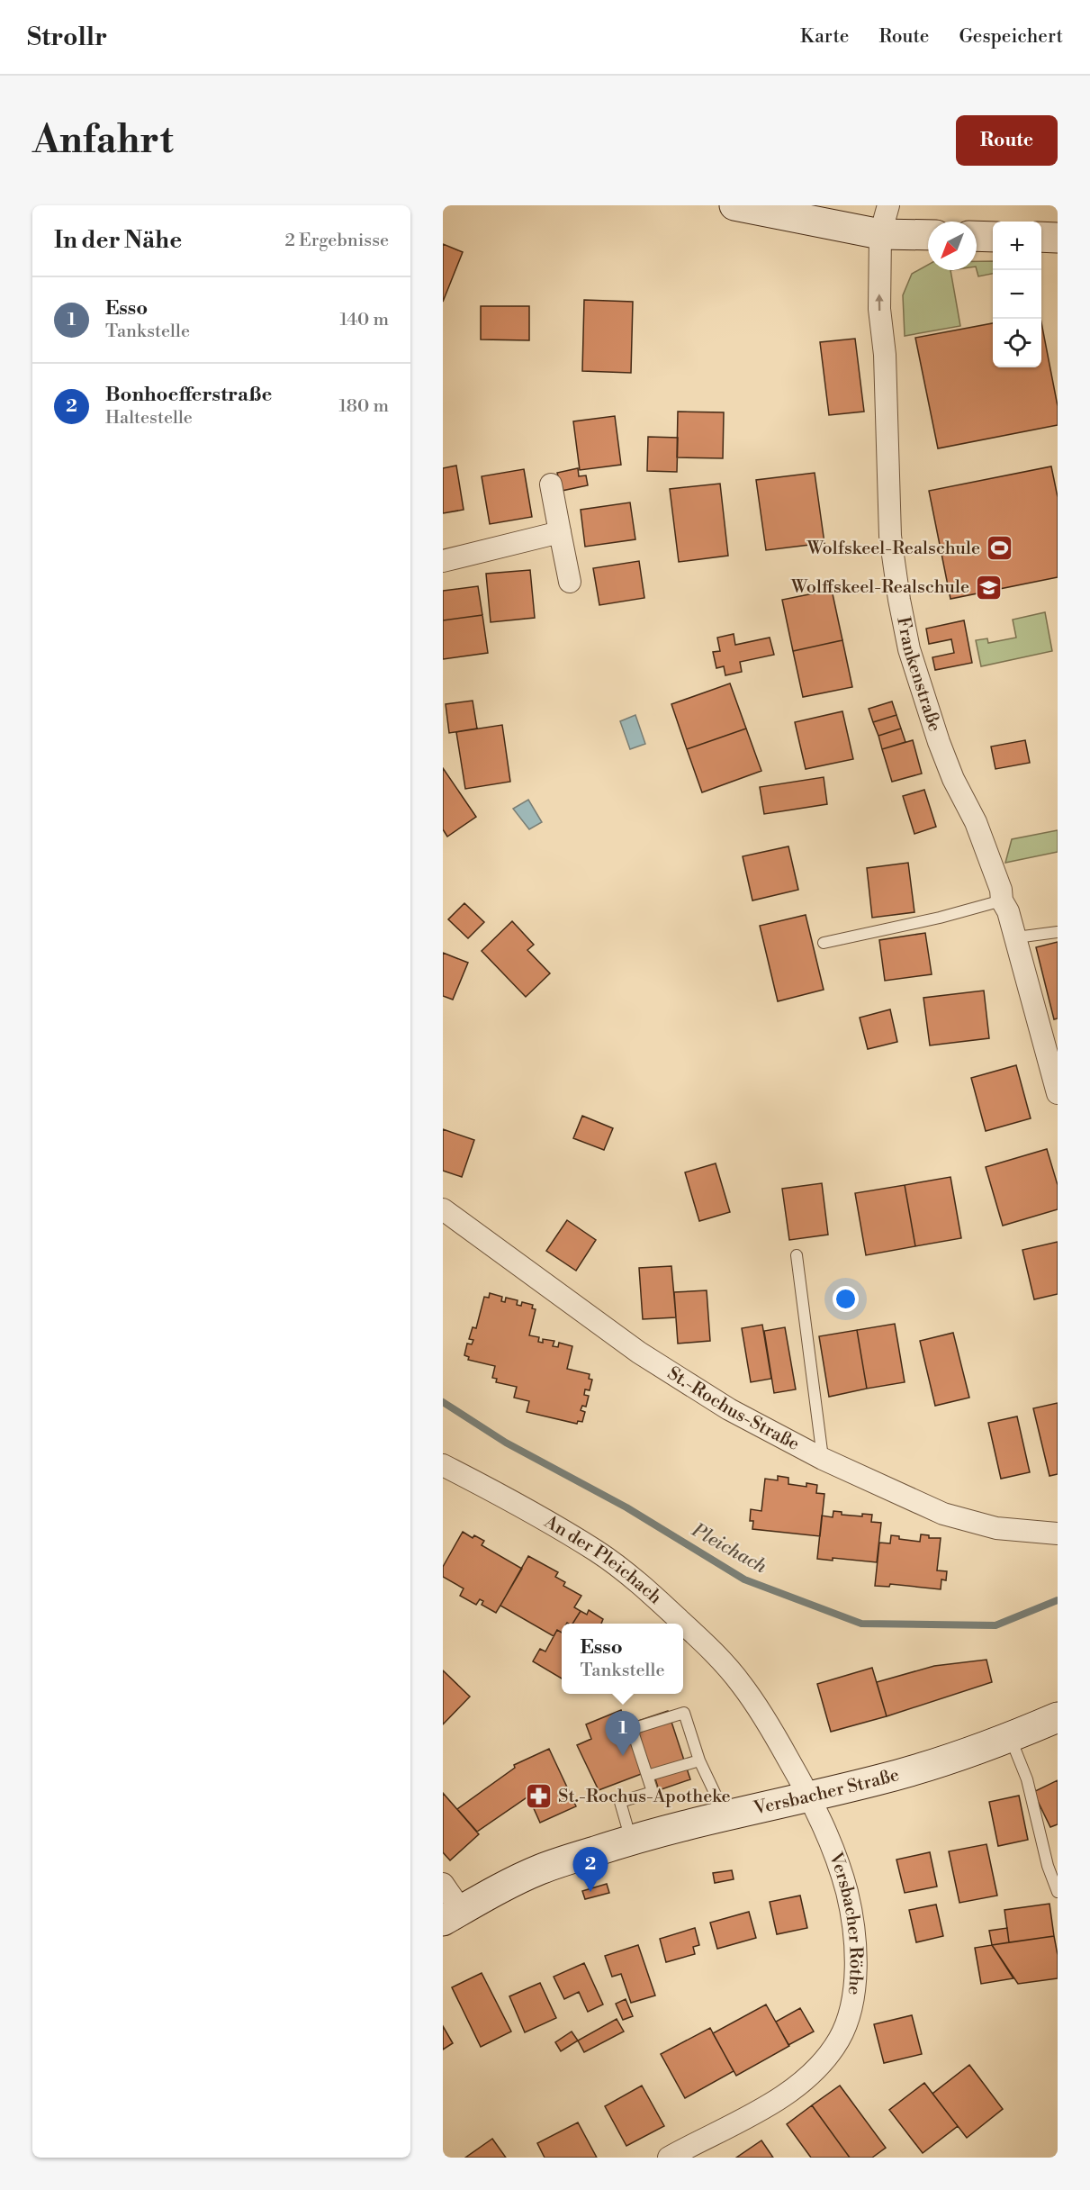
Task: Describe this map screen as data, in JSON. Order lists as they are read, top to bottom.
{
  "streets": {
    "main road": ["Versbacher Straße"],
    "street": [
      "Frankenstraße",
      "St.-Rochus-Straße",
      "An der Pleichach",
      "Versbacher Röthe"
    ]
  },
  "crossings": [
    ["An der Pleichach", "Versbacher Straße"],
    ["An der Pleichach", "Versbacher Röthe"],
    ["Versbacher Straße", "Versbacher Röthe"]
  ],
  "one_way": ["Frankenstraße"],
  "water": ["Pleichach"],
  "places": {
    "sports": ["Wolfskeel-Realschule"],
    "school or university": ["Wolffskeel-Realschule"],
    "pharmacy": ["St.-Rochus-Apotheke"]
  },
  "north": "bottom left",
  "page": {
    "header": "Strollr",
    "nav": ["Karte", "Route", "Gespeichert"],
    "buttons": "Route",
    "title": "Anfahrt",
    "heading": ["In der Nähe", "2 Ergebnisse"],
    "map_buttons": ["+", "−"],
    "list": [
      {
        "mark": "1",
        "name": "Esso",
        "note": "Tankstelle",
        "value": "140 m"
      },
      {
        "mark": "2",
        "name": "Bonhoefferstraße",
        "note": "Haltestelle",
        "value": "180 m"
      }
    ],
    "popup": ["Esso", "Tankstelle"],
    "pins": ["1", "2"]
  }
}
